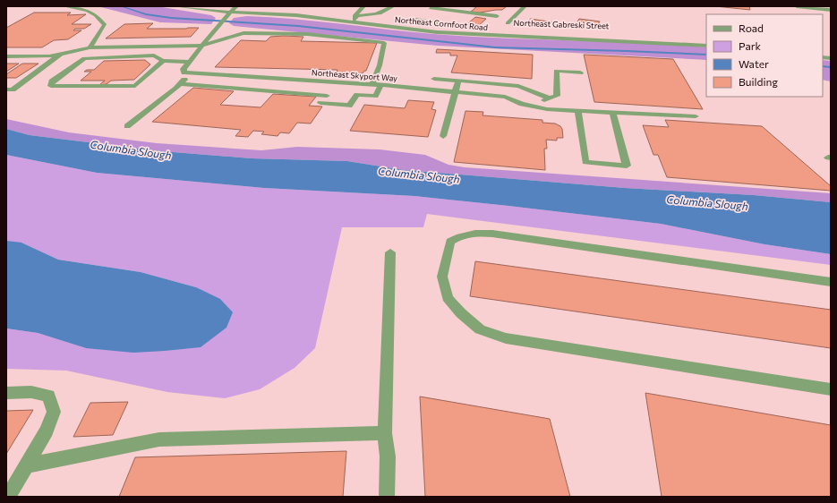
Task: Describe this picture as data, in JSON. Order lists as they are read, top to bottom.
{
  "streets": {
    "street": ["Northeast Cornfoot Road", "Northeast Gabreski Street", "Northeast Skyport Way"]
  },
  "water": ["Columbia Slough"],
  "legend": [
    "Road",
    "Park",
    "Water",
    "Building"
  ]
}
